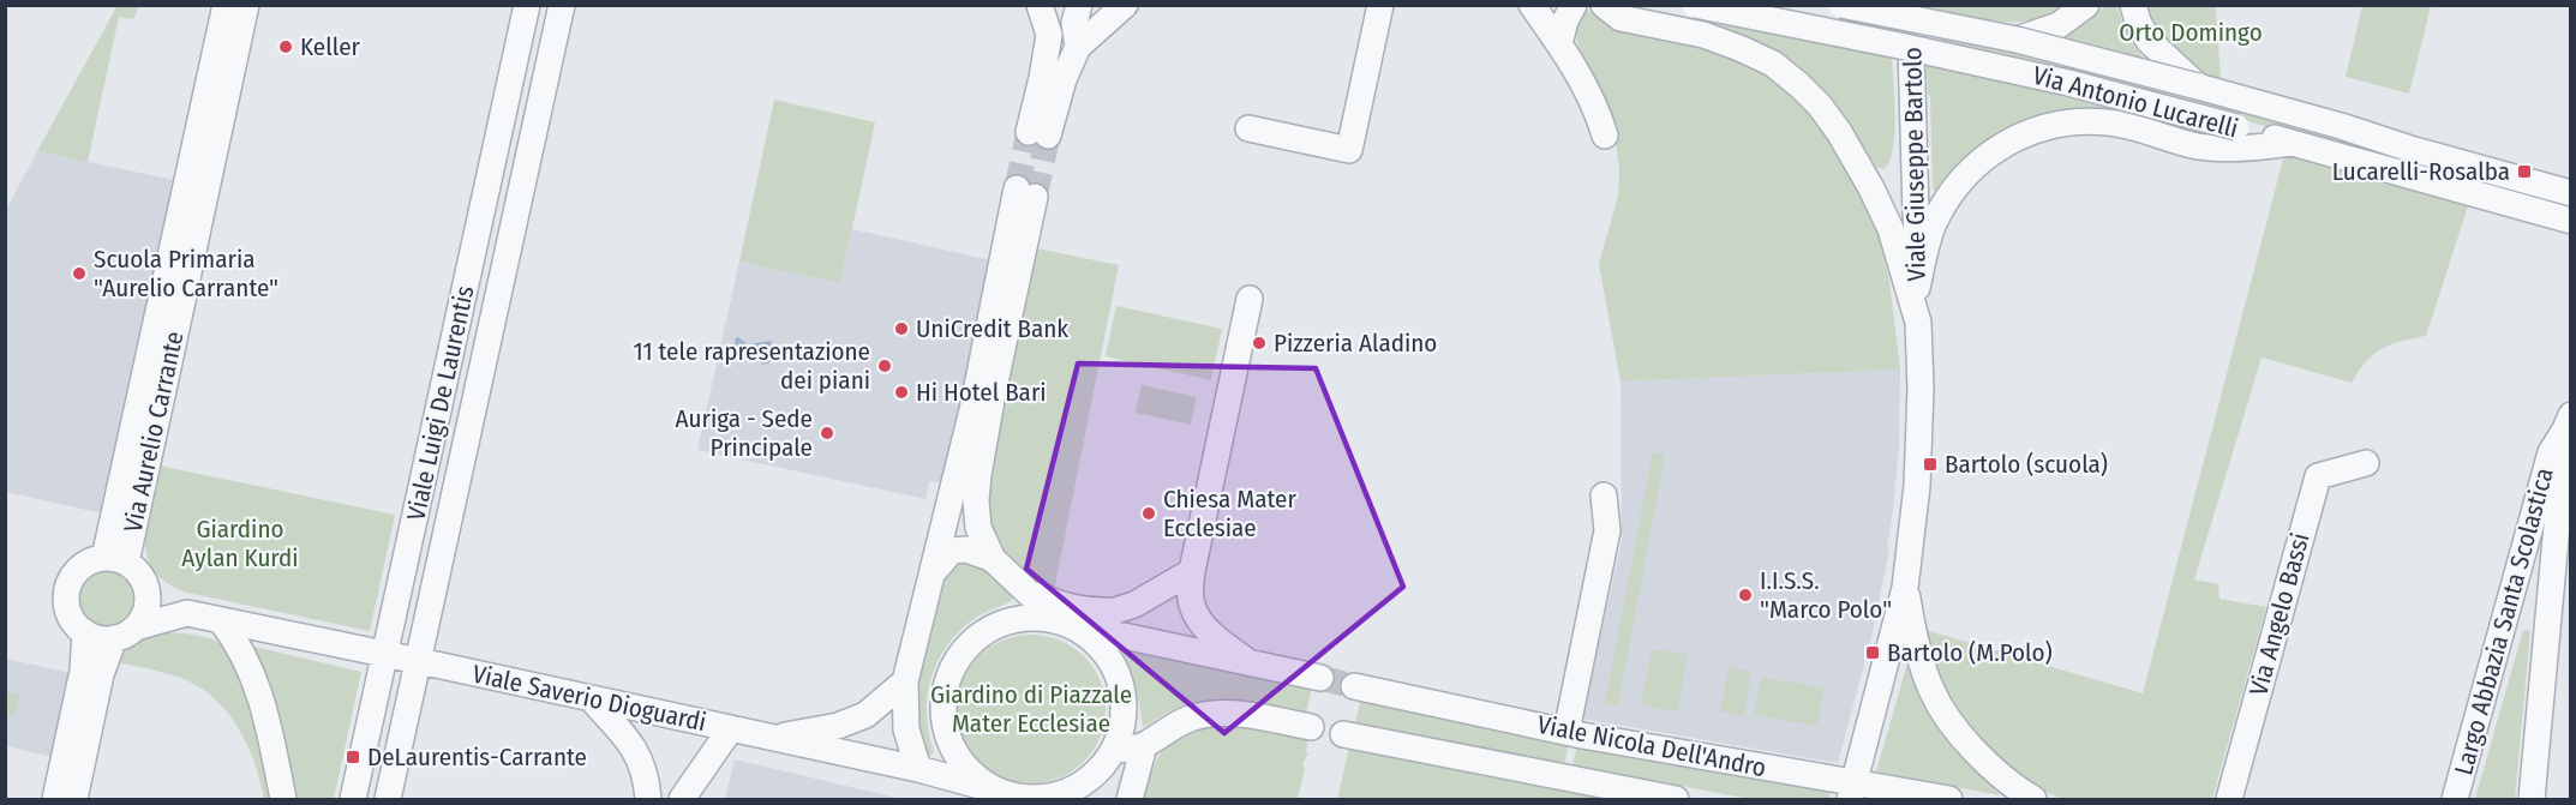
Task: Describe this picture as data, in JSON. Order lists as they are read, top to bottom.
{
  "streets": {
    "street": [
      "Via Antonio Lucarelli",
      "Viale Giuseppe Bartolo",
      "Viale Luigi De Laurentis",
      "Via Aurelio Carrante",
      "Via Angelo Bassi",
      "Largo Abbazia Santa Scolastica",
      "Viale Saverio Dioguardi",
      "Viale Nicola Dell'Andro"
    ]
  },
  "crossings": [
    ["Viale Luigi De Laurentis", "Viale Saverio Dioguardi"],
    ["Via Aurelio Carrante", "Viale Saverio Dioguardi"]
  ],
  "parks": ["Orto Domingo", "Giardino Aylan Kurdi", "Giardino di Piazzale Mater Ecclesiae"],
  "places": {
    "other": [
      "Keller",
      "Scuola Primaria \"Aurelio Carrante\"",
      "UniCredit Bank",
      "Pizzeria Aladino",
      "11 tele rapresentazione dei piani",
      "Hi Hotel Bari",
      "Auriga - Sede Principale",
      "Chiesa Mater Ecclesiae",
      "I.I.S.S. \"Marco Polo\""
    ],
    "transit": [
      "Lucarelli-Rosalba",
      "Bartolo (scuola)",
      "Bartolo (M.Polo)",
      "DeLaurentis-Carrante"
    ]
  }
}
